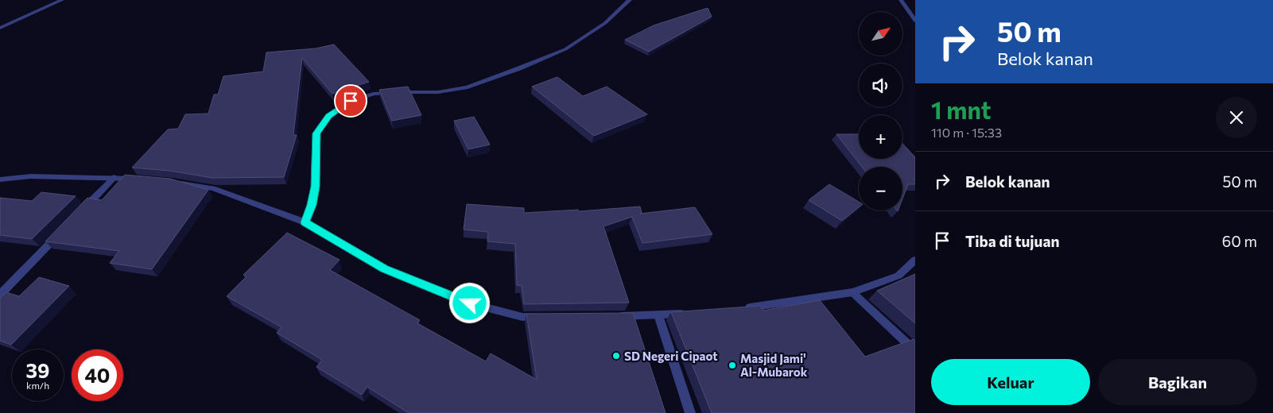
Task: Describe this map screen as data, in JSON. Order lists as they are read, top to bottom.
{
  "places": ["SD Negeri Cipaot", "Masjid Jami' Al-Mubarok"],
  "north": "top right",
  "page": {
    "turn": ["50 m", "Belok kanan"],
    "map_buttons": ["+", "−"],
    "heading": ["1 mnt", "110 m · 15:33"],
    "list": [
      {
        "name": "Belok kanan",
        "value": "50 m"
      },
      {
        "name": "Tiba di tujuan",
        "value": "60 m"
      }
    ],
    "speed": "39 km/h",
    "limit": "40",
    "buttons": ["Keluar", "Bagikan"]
  }
}
